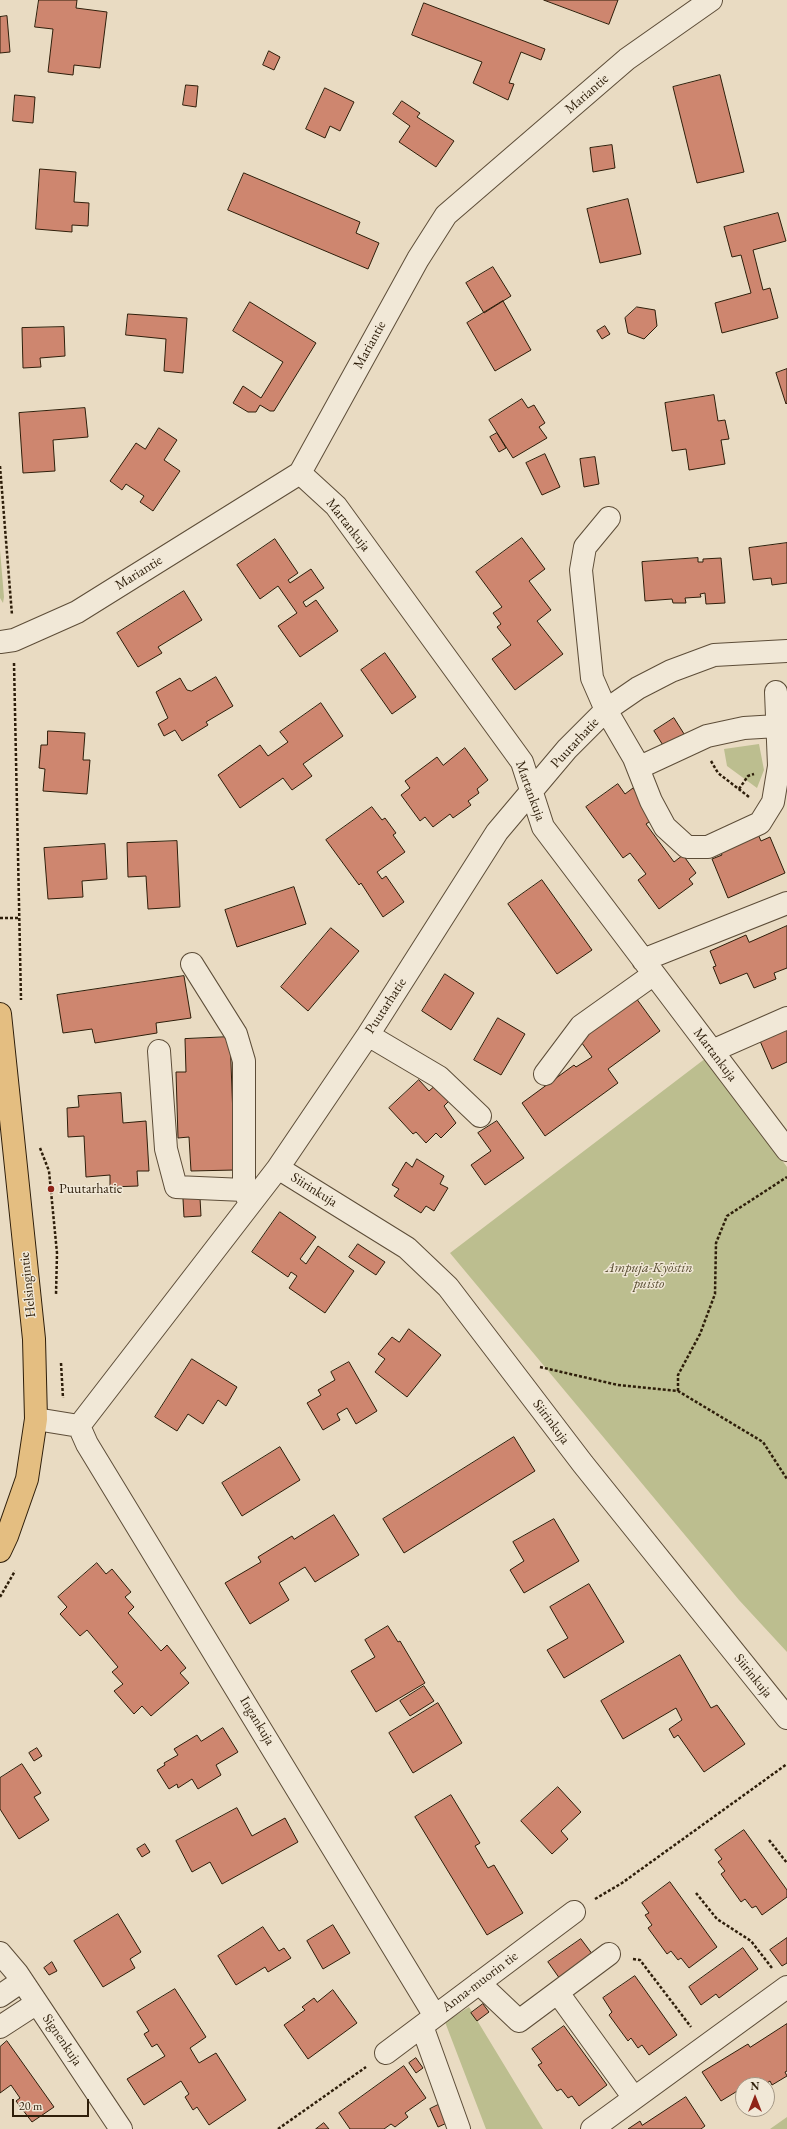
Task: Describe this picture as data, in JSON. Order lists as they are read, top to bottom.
{
  "streets": {
    "main road": ["Helsingintie"],
    "street": [
      "Mariantie",
      "Martankuja",
      "Puutarhatie",
      "Siirinkuja",
      "Ingankuja",
      "Anna-muorin tie",
      "Signenkuja"
    ]
  },
  "crossings": [
    ["Mariantie", "Martankuja"],
    ["Martankuja", "Puutarhatie"],
    ["Puutarhatie", "Siirinkuja"],
    ["Puutarhatie", "Ingankuja"],
    ["Ingankuja", "Anna-muorin tie"]
  ],
  "parks": ["Ampuja-Kyöstin puisto"],
  "places": ["Puutarhatie"],
  "scale_bar": "20 m",
  "north": "top"
}
